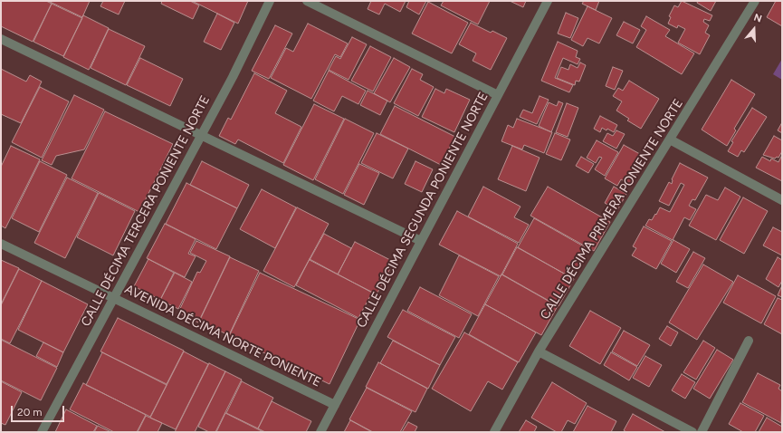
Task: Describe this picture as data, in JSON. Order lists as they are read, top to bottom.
{
  "streets": {
    "street": [
      "CALLE DÉCIMA PRIMERA PONIENTE NORTE",
      "CALLE DÉCIMA SEGUNDA PONIENTE NORTE",
      "CALLE DÉCIMA TERCERA PONIENTE NORTE",
      "AVENIDA DÉCIMA NORTE PONIENTE"
    ]
  },
  "crossings": [
    ["CALLE DÉCIMA SEGUNDA PONIENTE NORTE", "AVENIDA DÉCIMA NORTE PONIENTE"],
    ["CALLE DÉCIMA TERCERA PONIENTE NORTE", "AVENIDA DÉCIMA NORTE PONIENTE"]
  ],
  "scale_bar": "20 m",
  "north": "top"
}
